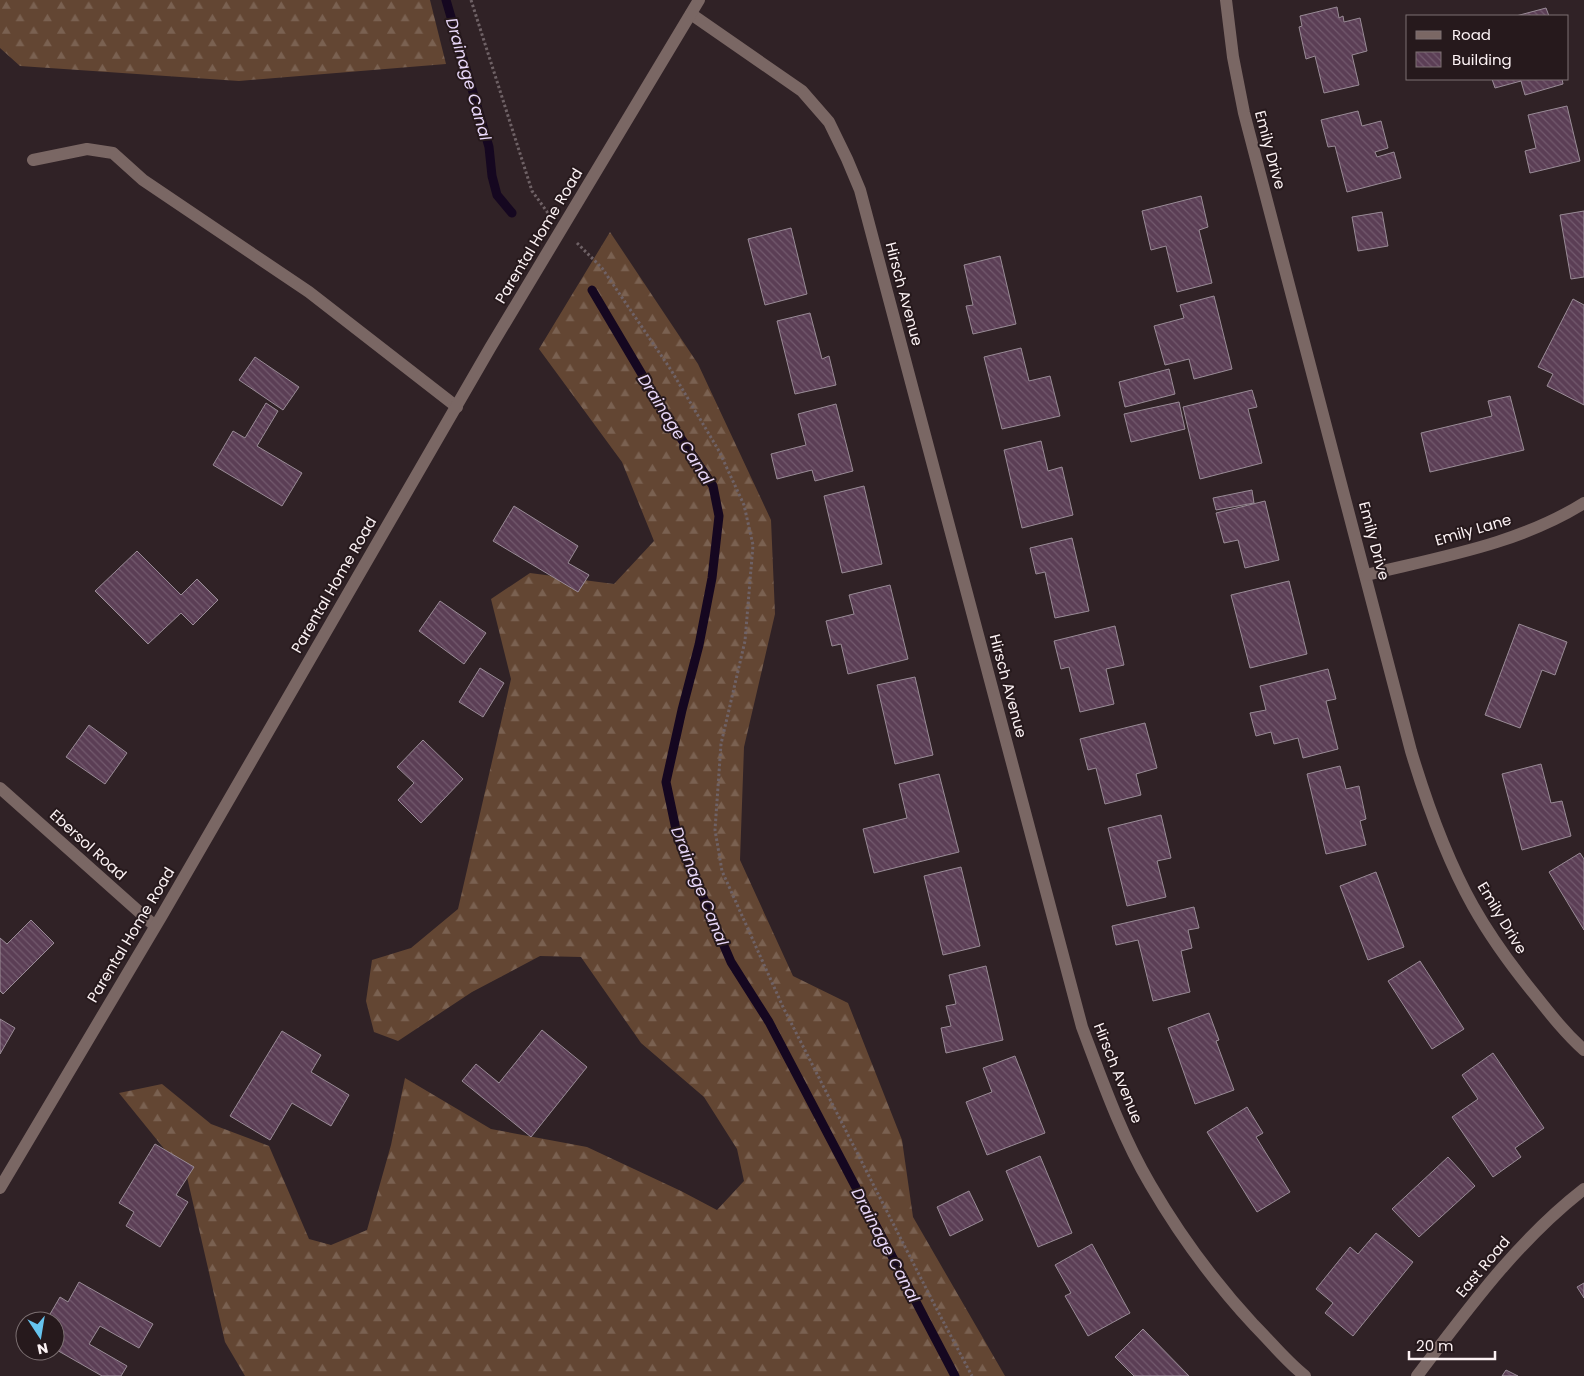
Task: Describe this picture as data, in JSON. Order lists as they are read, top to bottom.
{
  "streets": {
    "street": [
      "Emily Drive",
      "Parental Home Road",
      "Hirsch Avenue",
      "Emily Lane",
      "Ebersol Road",
      "East Road"
    ]
  },
  "crossings": [
    ["Emily Drive", "Emily Lane"],
    ["Parental Home Road", "Hirsch Avenue"],
    ["Parental Home Road", "Ebersol Road"]
  ],
  "water": ["Drainage Canal"],
  "legend": ["Road", "Building"],
  "scale_bar": "20 m",
  "north": "bottom"
}
